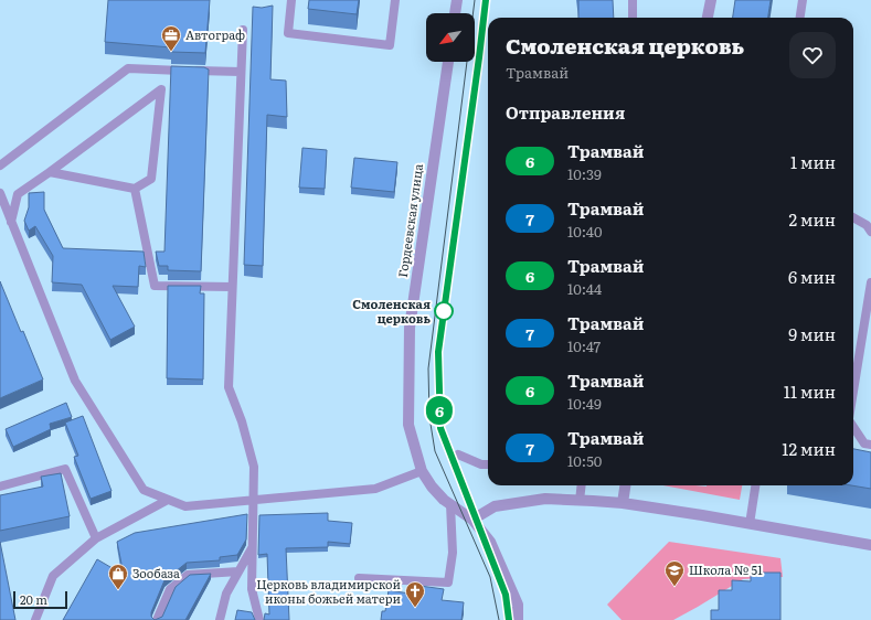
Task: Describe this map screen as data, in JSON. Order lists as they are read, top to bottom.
{
  "streets": {
    "street": ["Гордеевская улица"]
  },
  "places": {
    "office": ["Автограф"],
    "other": ["Смоленская церковь"],
    "school or university": ["Школа № 51"],
    "shop": ["Зообаза"],
    "church": ["Церковь владимирской иконы божьей матери"]
  },
  "lines": ["tram line 6"],
  "scale_bar": "20 m",
  "north": "bottom left",
  "page": {
    "on_map": "6",
    "heading": [
      ["Смоленская церковь", "Трамвай"],
      "Отправления"
    ],
    "list": [
      {
        "mark": "6",
        "name": "Трамвай",
        "note": "10:39",
        "value": "1 мин"
      },
      {
        "mark": "7",
        "name": "Трамвай",
        "note": "10:40",
        "value": "2 мин"
      },
      {
        "mark": "6",
        "name": "Трамвай",
        "note": "10:44",
        "value": "6 мин"
      },
      {
        "mark": "7",
        "name": "Трамвай",
        "note": "10:47",
        "value": "9 мин"
      },
      {
        "mark": "6",
        "name": "Трамвай",
        "note": "10:49",
        "value": "11 мин"
      },
      {
        "mark": "7",
        "name": "Трамвай",
        "note": "10:50",
        "value": "12 мин"
      }
    ],
    "scale": "20 m"
  }
}
